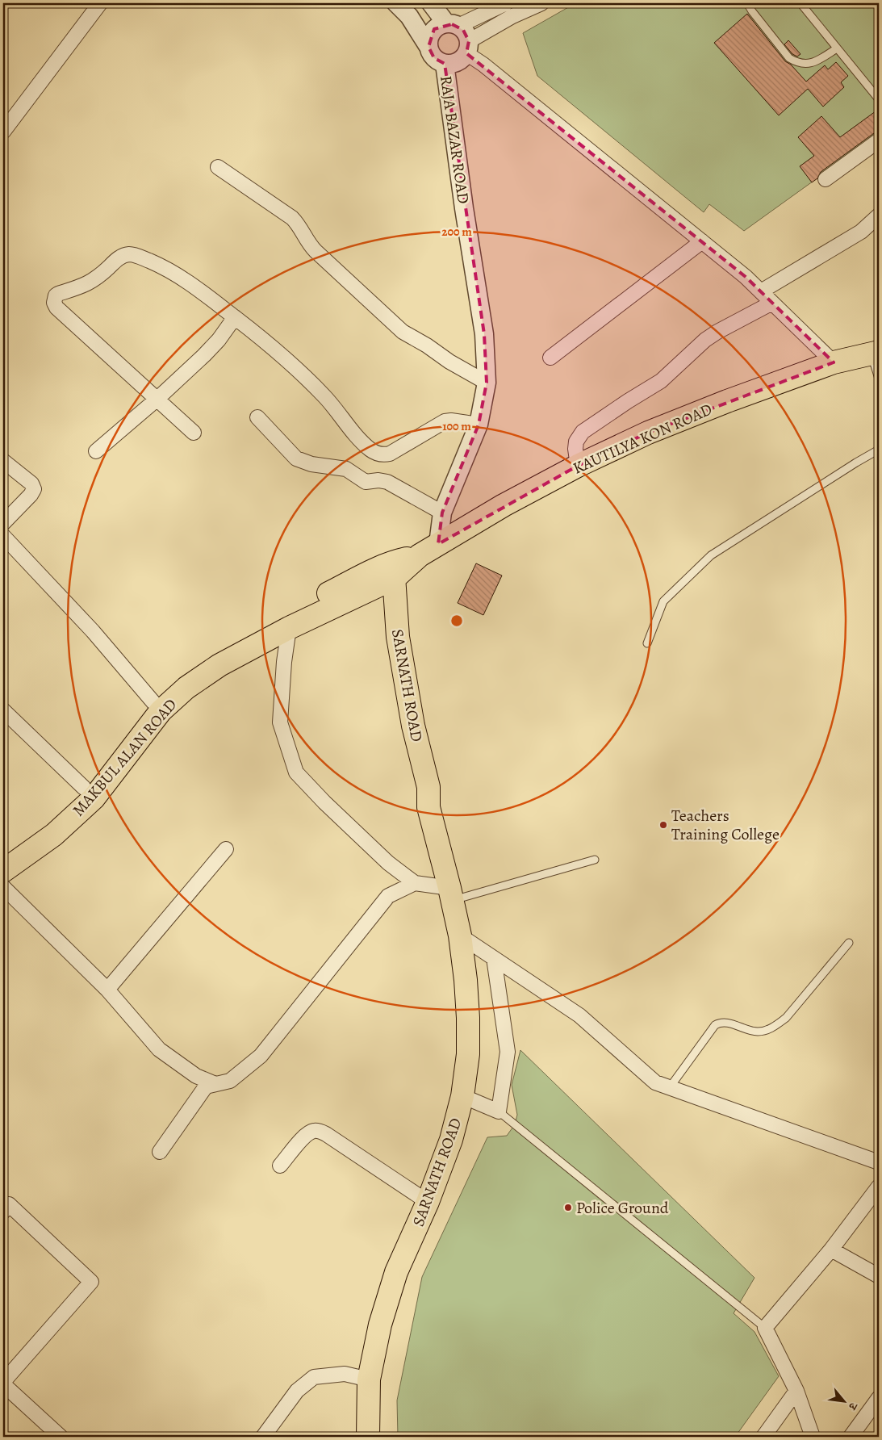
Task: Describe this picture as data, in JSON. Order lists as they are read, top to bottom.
{
  "streets": {
    "highway": ["KAUTILYA KON ROAD", "SARNATH ROAD", "MAKBUL ALAN ROAD"],
    "street": ["RAJA BAZAR ROAD"]
  },
  "crossings": [
    ["RAJA BAZAR ROAD", "KAUTILYA KON ROAD"],
    ["KAUTILYA KON ROAD", "SARNATH ROAD"],
    ["KAUTILYA KON ROAD", "MAKBUL ALAN ROAD"],
    ["SARNATH ROAD", "MAKBUL ALAN ROAD"]
  ],
  "places": ["Teachers Training College", "Police Ground"],
  "north": "bottom right",
  "rings": ["200 m", "100 m"]
}
